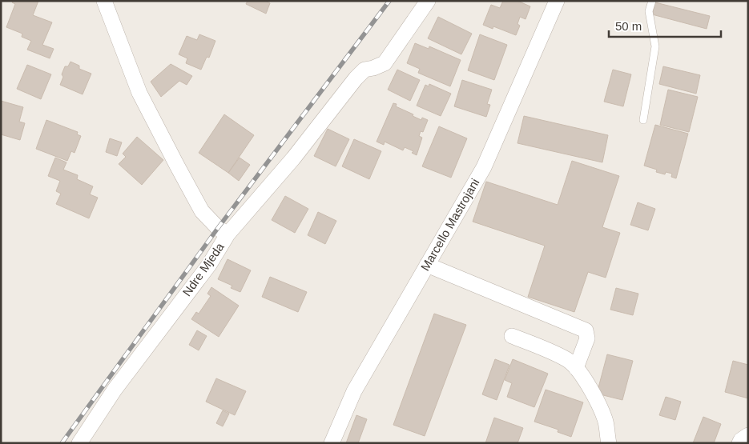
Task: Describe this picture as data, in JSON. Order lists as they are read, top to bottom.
{
  "streets": {
    "street": ["Marcello Mastrojani", "Ndre Mjeda"]
  },
  "scale_bar": "50 m"
}
